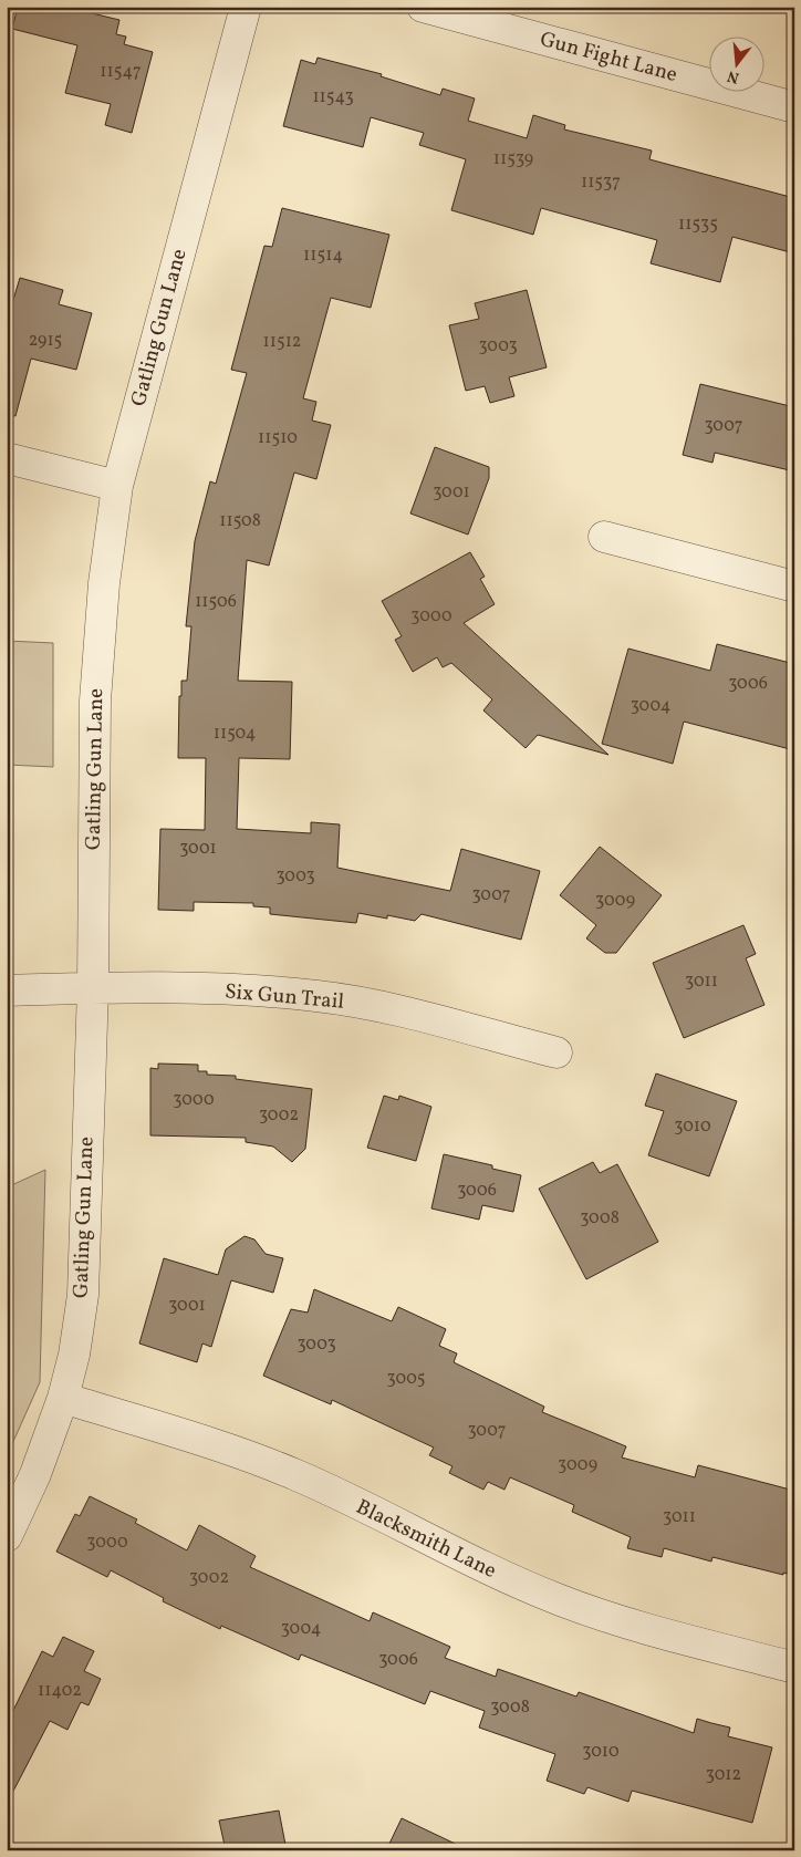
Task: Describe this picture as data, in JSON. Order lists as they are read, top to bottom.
{
  "streets": {
    "street": [
      "Gun Fight Lane",
      "Gatling Gun Lane",
      "Six Gun Trail",
      "Blacksmith Lane"
    ]
  },
  "crossings": [
    ["Gatling Gun Lane", "Six Gun Trail"],
    ["Gatling Gun Lane", "Blacksmith Lane"]
  ],
  "house_numbers": [
    "11547",
    "11543",
    "11539",
    "11537",
    "11535",
    "11514",
    "2915",
    "11512",
    "3003",
    "3007",
    "11510",
    "3001",
    "11508",
    "11506",
    "3000",
    "3006",
    "3004",
    "11504",
    "3001",
    "3003",
    "3007",
    "3009",
    "3011",
    "3000",
    "3002",
    "3010",
    "3006",
    "3008",
    "3001",
    "3003",
    "3005",
    "3007",
    "3009",
    "3011",
    "3000",
    "3002",
    "3004",
    "3006",
    "11402",
    "3008",
    "3010",
    "3012"
  ],
  "north": "bottom"
}
